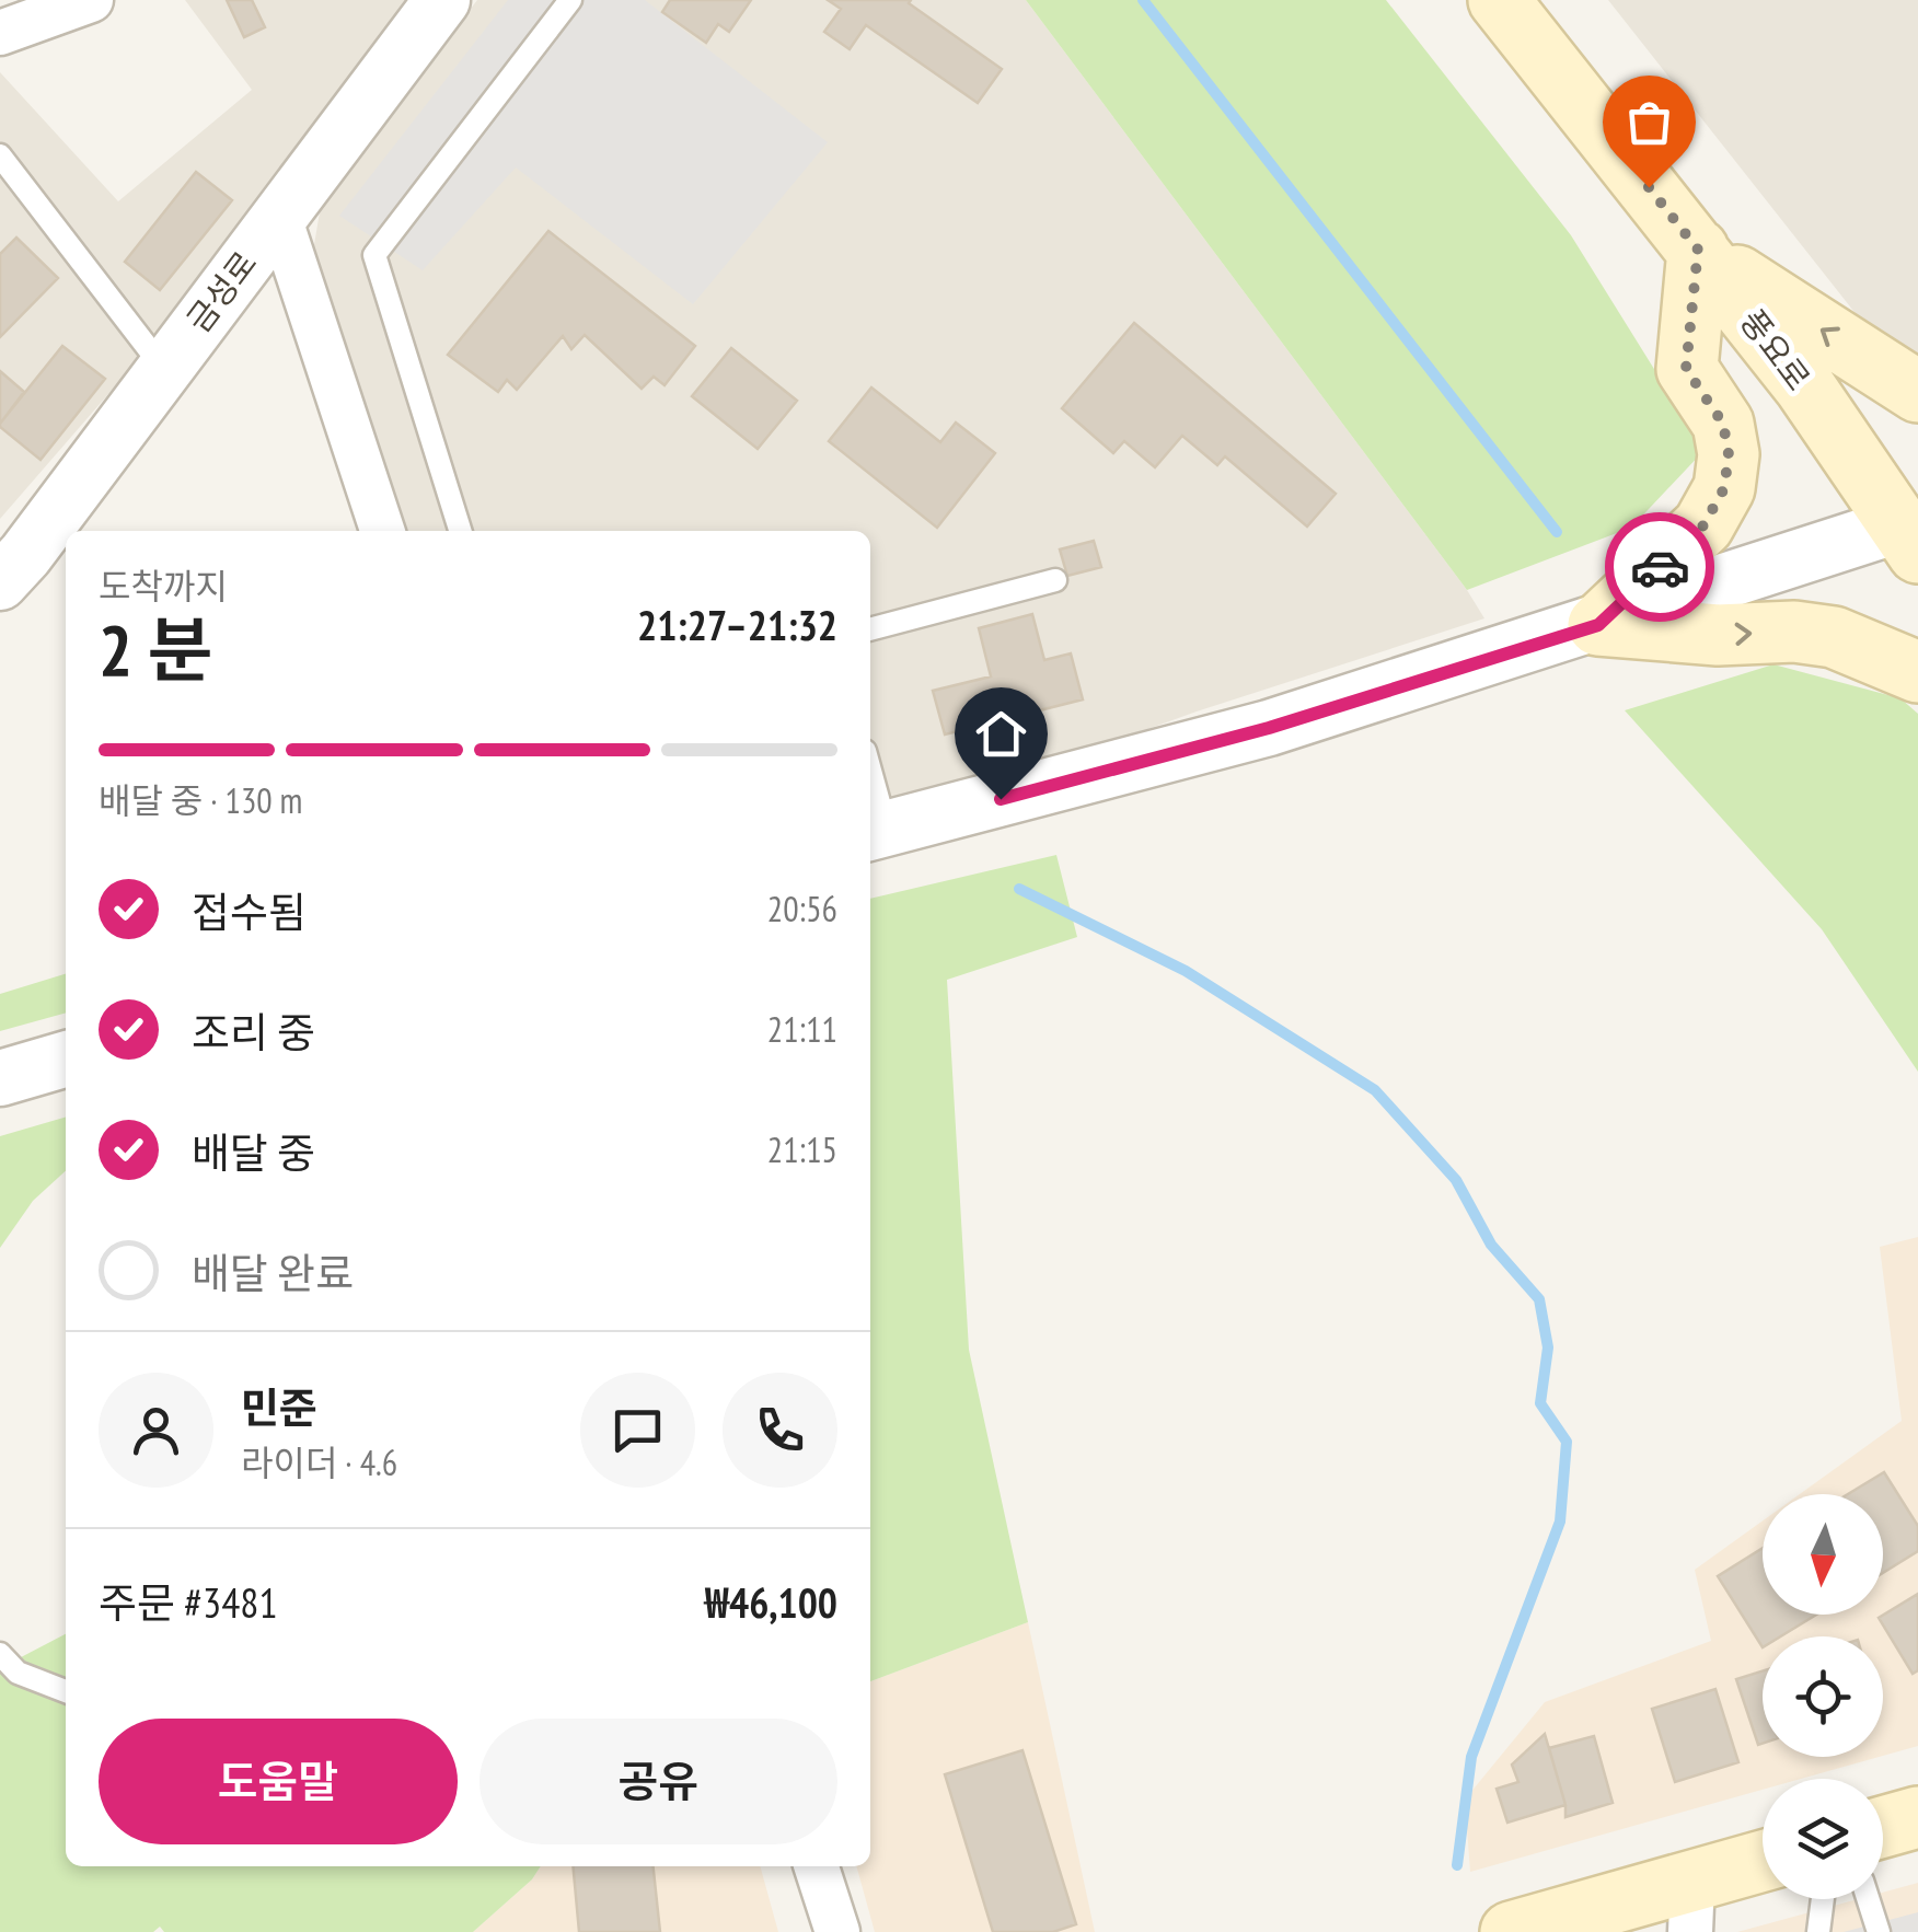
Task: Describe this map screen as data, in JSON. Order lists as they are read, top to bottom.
{
  "streets": {
    "main road": ["풍요로"],
    "street": ["금성로"]
  },
  "north": "bottom",
  "page": {
    "heading": ["2 분", "도착까지", "21:27–21:32"],
    "panel": [
      "민준",
      "라이더 · 4.6",
      "주문 #3481",
      "₩46,100"
    ],
    "bar": "배달 중 · 130 m",
    "list": [
      ["접수됨", "20:56"],
      ["조리 중", "21:11"],
      ["배달 중", "21:15"],
      "배달 완료"
    ],
    "buttons": ["도움말", "공유"]
  }
}
